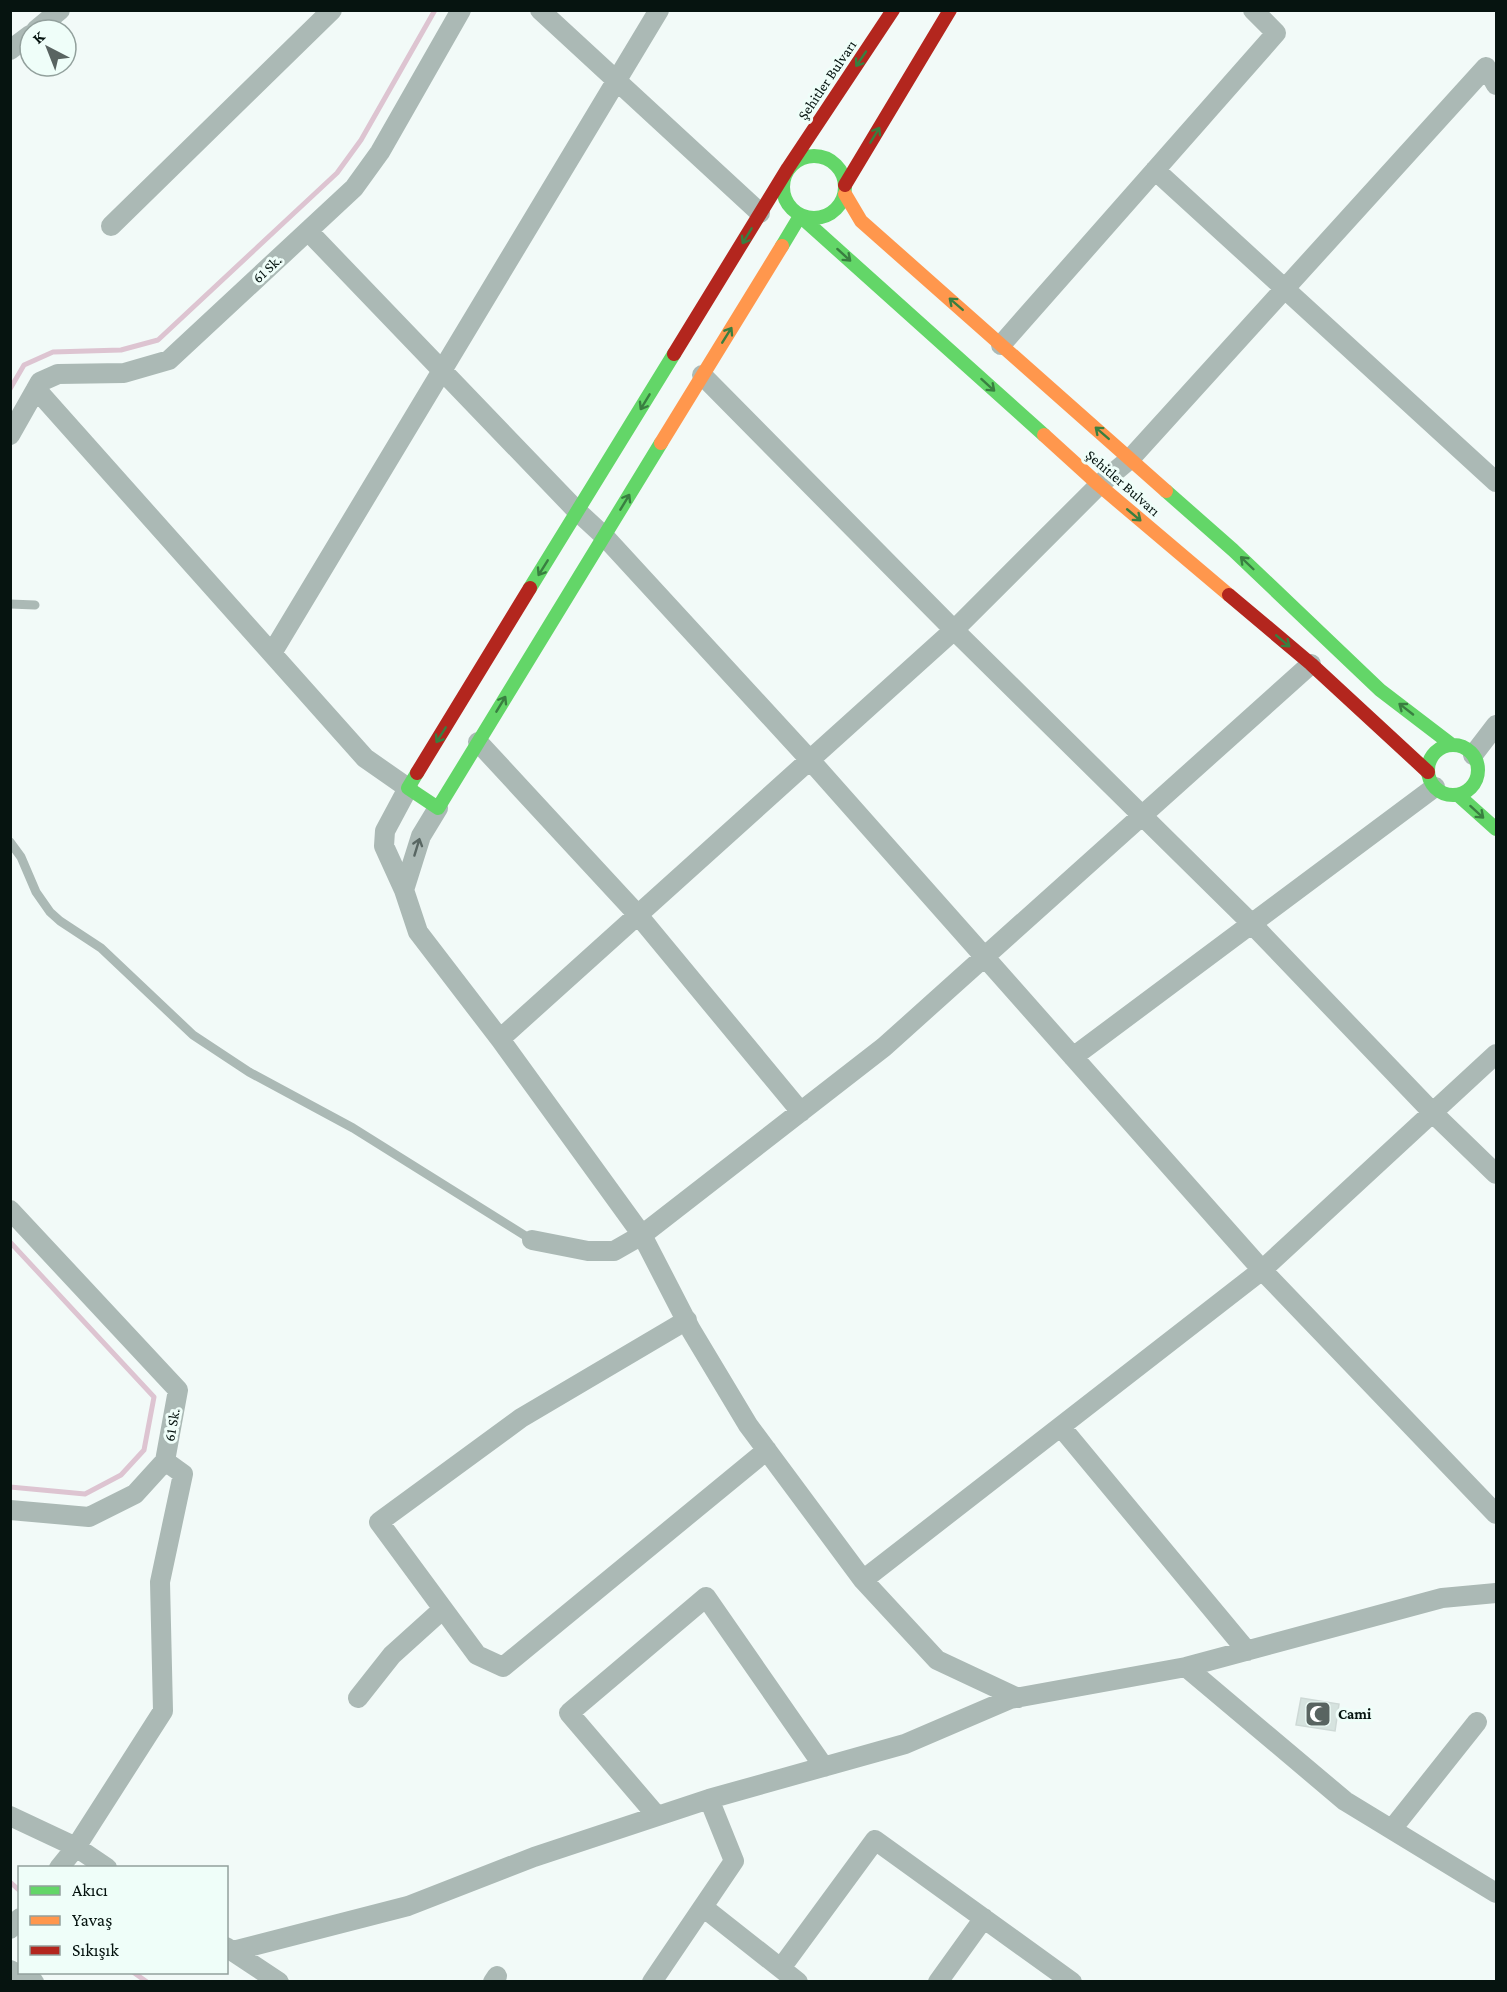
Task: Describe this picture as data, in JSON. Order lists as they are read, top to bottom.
{
  "streets": {
    "main road": ["Şehitler Bulvarı"],
    "street": ["61 Sk."]
  },
  "places": {
    "mosque": ["Cami"]
  },
  "legend": ["Akıcı", "Yavaş", "Sıkışık"],
  "north": "top left"
}
